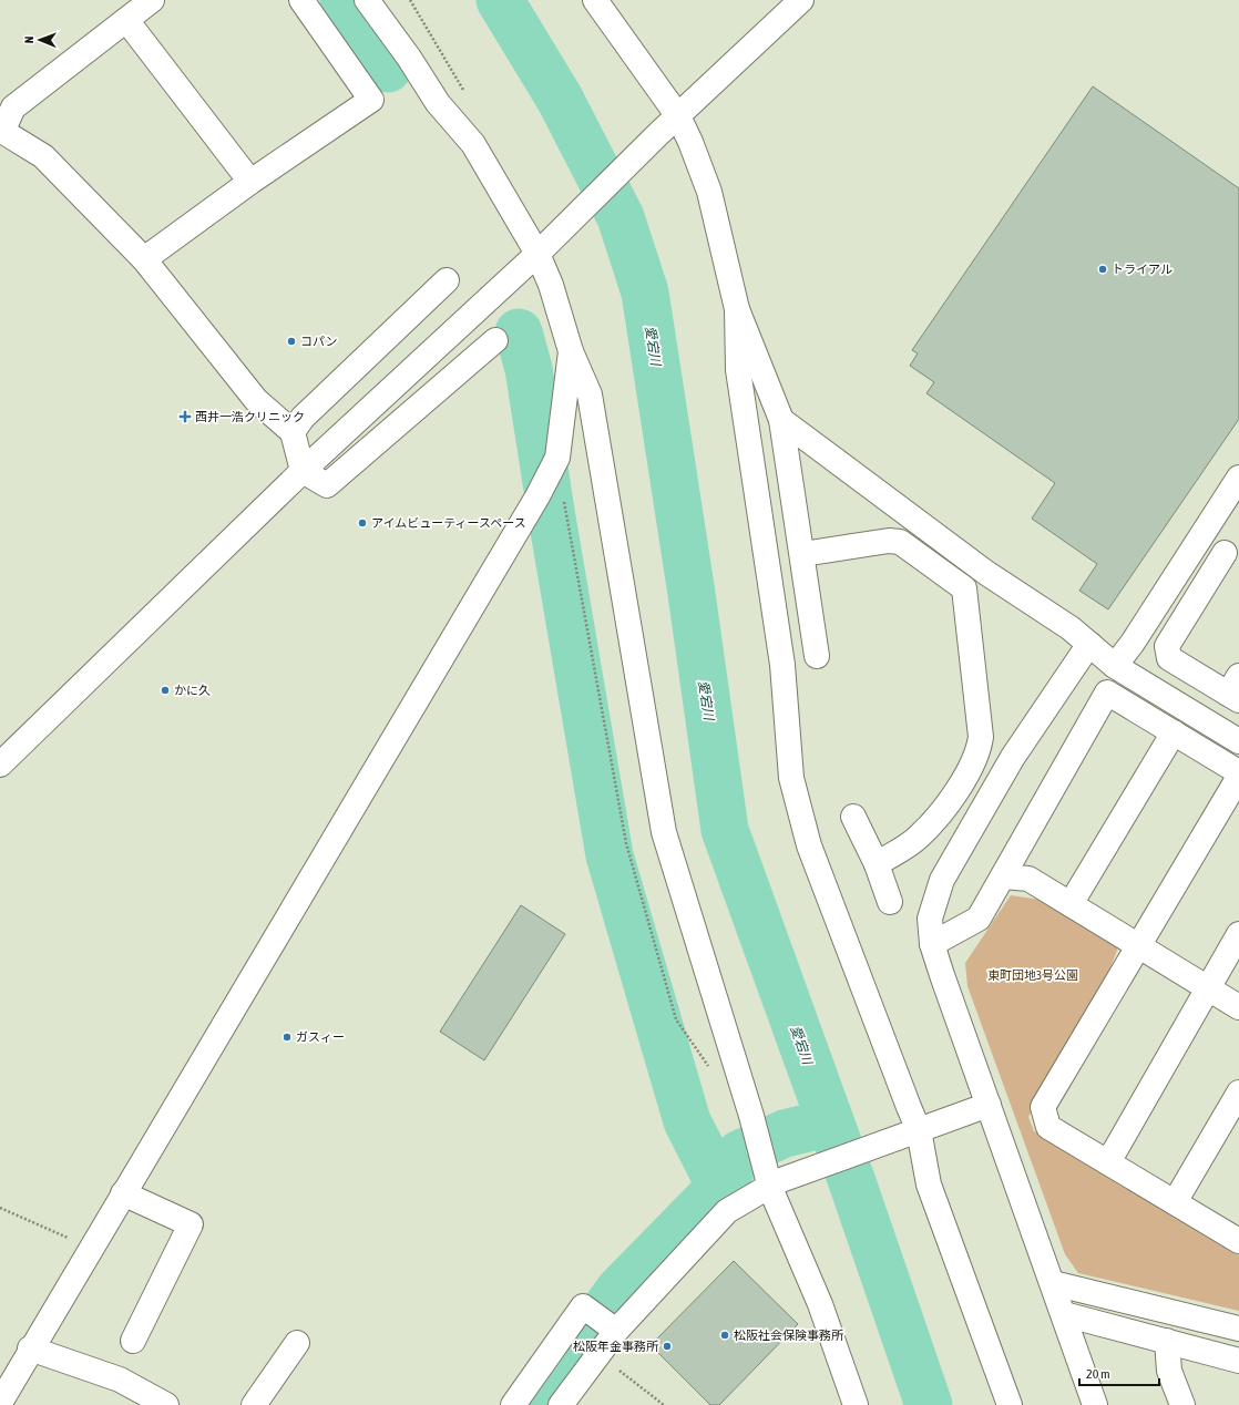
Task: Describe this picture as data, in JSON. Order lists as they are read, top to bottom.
{
  "water": ["愛宕川"],
  "parks": ["東町団地3号公園"],
  "places": {
    "other": [
      "トライアル",
      "コパン",
      "アイムビューティースペース",
      "かに久",
      "ガスィー",
      "松阪社会保険事務所",
      "松阪年金事務所"
    ],
    "health": ["西井一浩クリニック"]
  },
  "scale_bar": "20 m",
  "north": "left"
}
